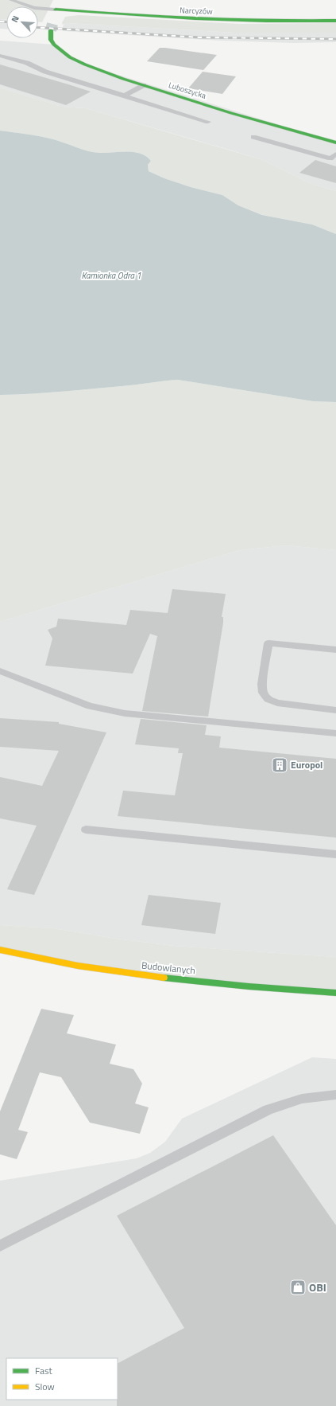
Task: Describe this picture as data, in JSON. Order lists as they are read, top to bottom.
{
  "streets": {
    "street": ["Narcyzów", "Luboszycka", "Budowlanych"]
  },
  "water": ["Kamionka Odra 1"],
  "places": {
    "building": ["Europol"],
    "shop": ["OBI"]
  },
  "legend": ["Fast", "Slow"],
  "north": "top left"
}
